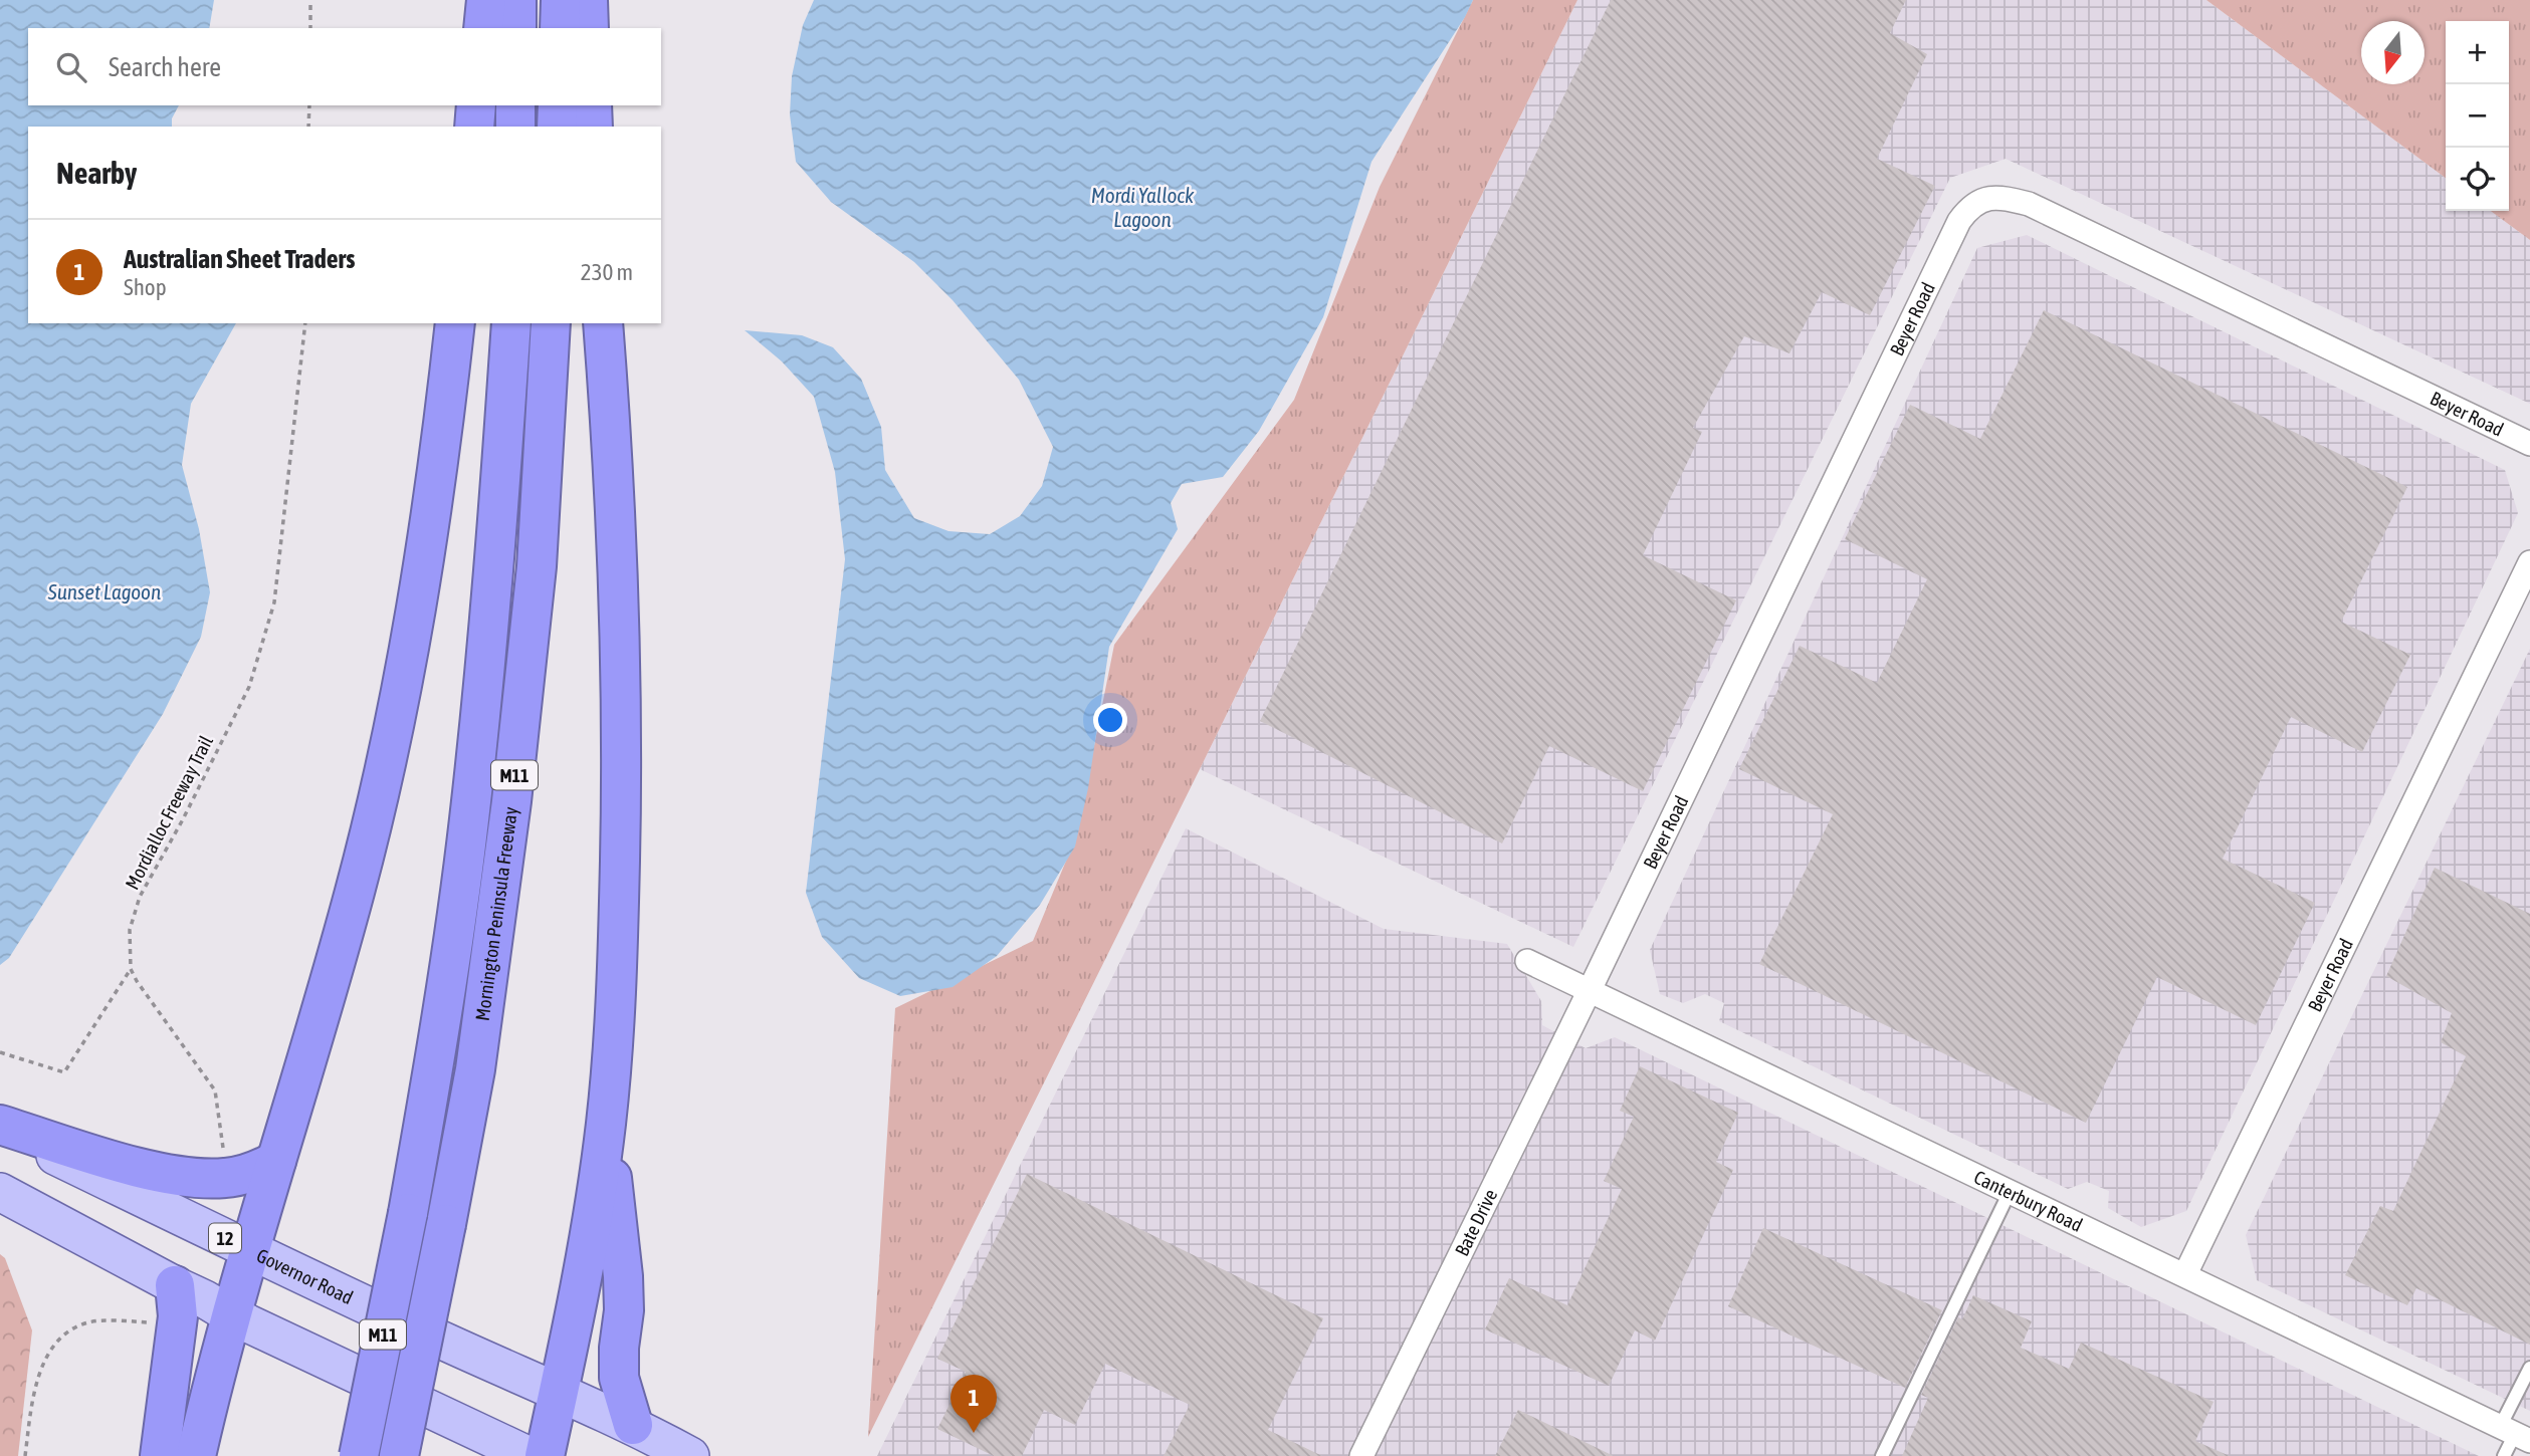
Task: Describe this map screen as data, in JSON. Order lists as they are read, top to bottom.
{
  "streets": {
    "highway": ["M11", "Mornington Peninsula Freeway"],
    "main road": ["12", "Governor Road"],
    "street": ["Beyer Road", "Canterbury Road", "Bate Drive"],
    "path": ["Mordialloc Freeway Trail"]
  },
  "crossings": [
    ["Beyer Road", "Canterbury Road"],
    ["Beyer Road", "Bate Drive"],
    ["Canterbury Road", "Bate Drive"]
  ],
  "water": ["Mordi Yallock Lagoon", "Sunset Lagoon"],
  "north": "bottom",
  "page": {
    "map_buttons": ["+", "−"],
    "search": "Search here",
    "heading": "Nearby",
    "list": [
      {
        "mark": "1",
        "name": "Australian Sheet Traders",
        "note": "Shop",
        "value": "230 m"
      }
    ],
    "pins": "1"
  }
}
